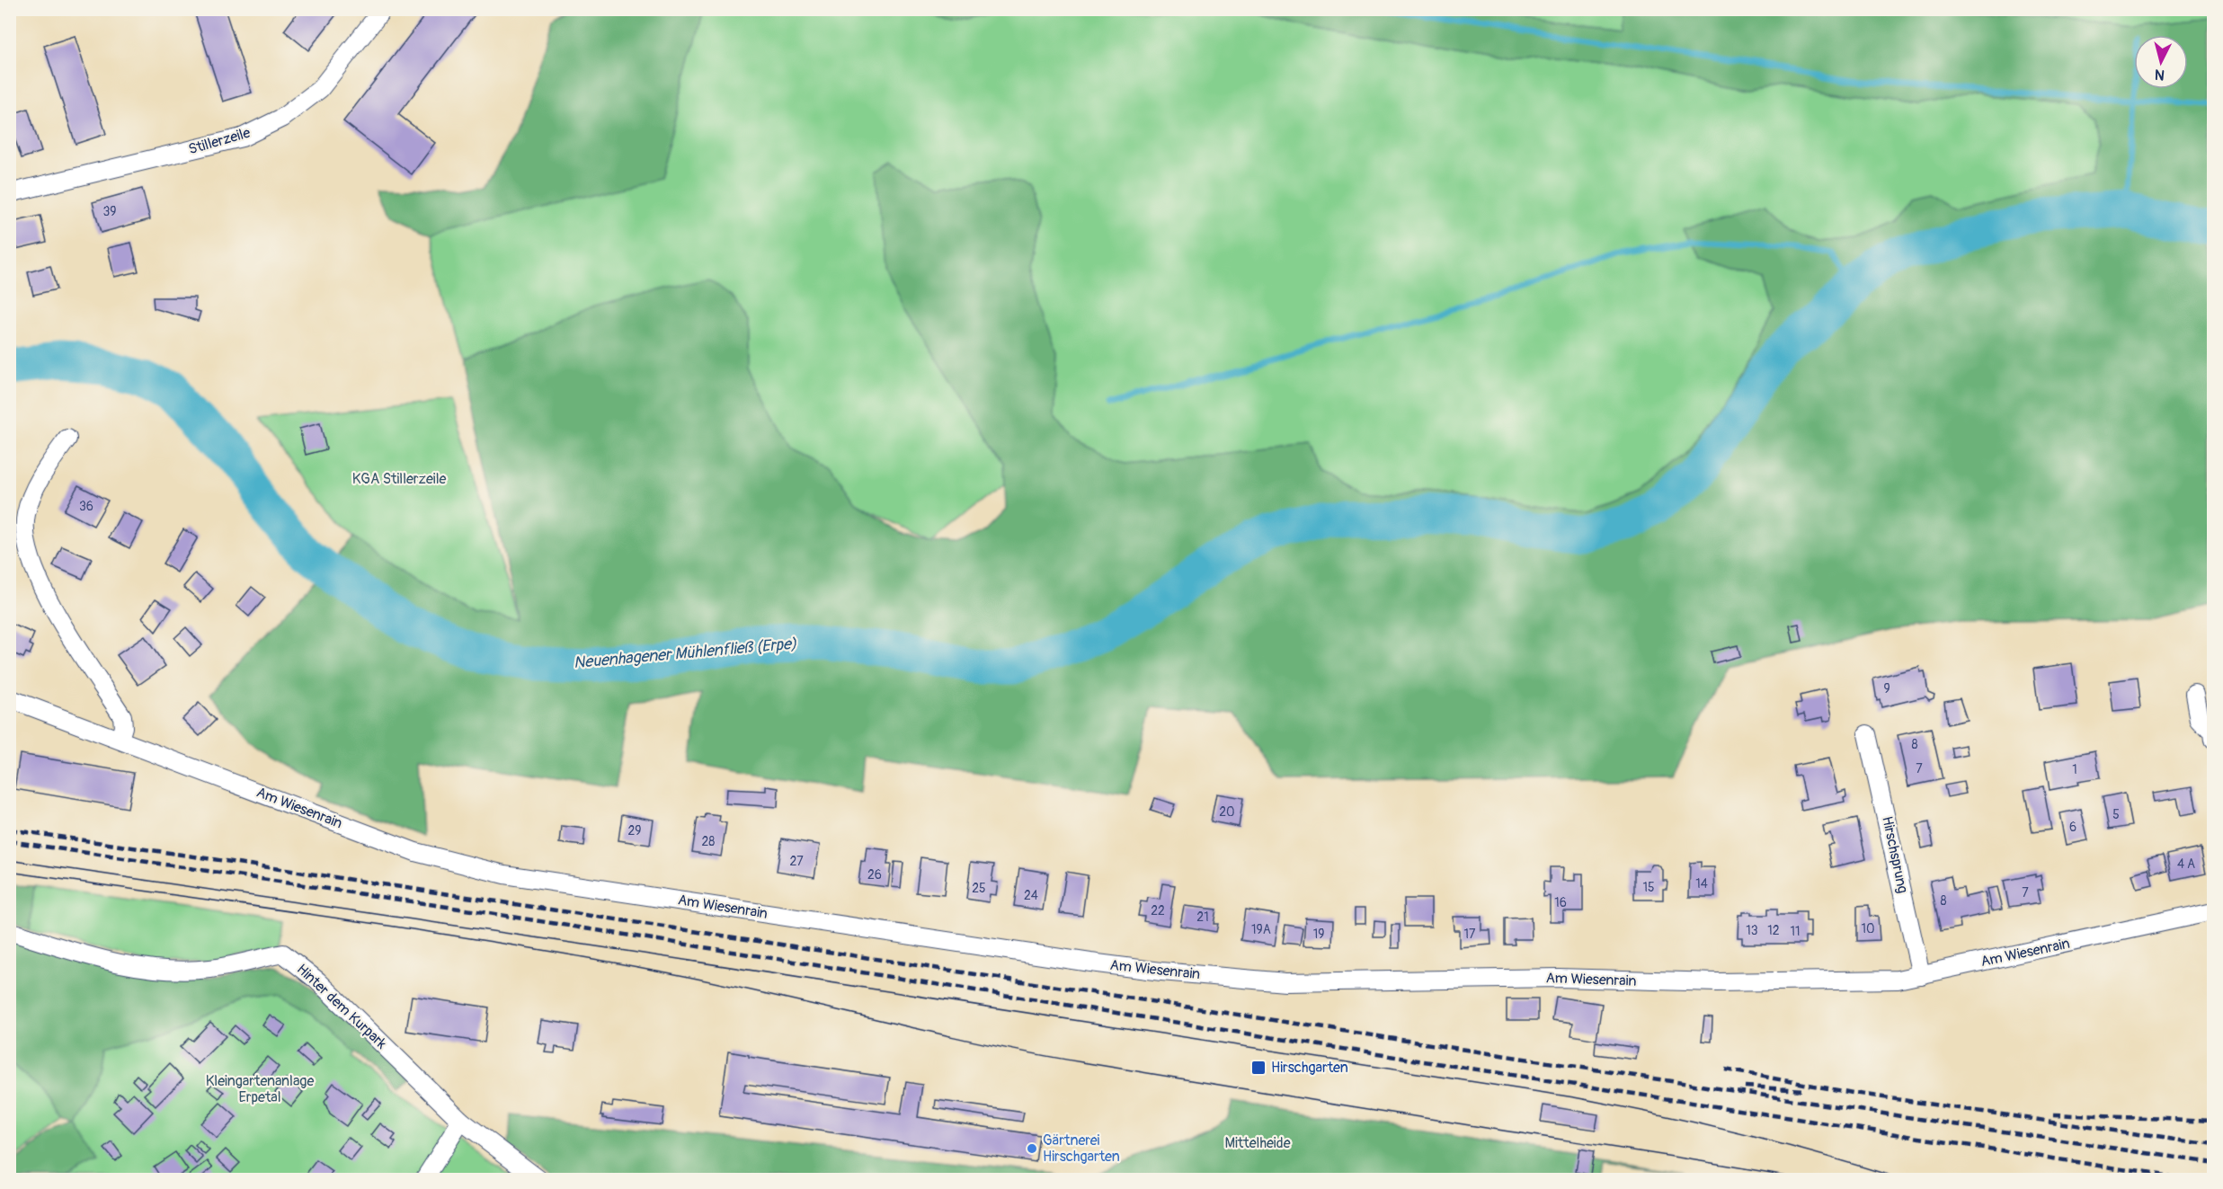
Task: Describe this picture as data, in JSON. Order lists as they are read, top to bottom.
{
  "streets": {
    "street": [
      "Stillerzeile",
      "Am Wiesenrain",
      "Hirschsprung",
      "Hinter dem Kurpark"
    ]
  },
  "crossings": [
    ["Am Wiesenrain", "Hirschsprung"]
  ],
  "water": ["Neuenhagener Mühlenfließ (Erpe)"],
  "parks": ["KGA Stillerzeile", "Kleingartenanlage Erpetal", "Mittelheide"],
  "places": {
    "transit": ["Hirschgarten"],
    "other": ["Gärtnerei Hirschgarten"]
  },
  "house_numbers": [
    "39",
    "36",
    "9",
    "8",
    "7",
    "1",
    "20",
    "5",
    "6",
    "29",
    "28",
    "27",
    "4 A",
    "26",
    "14",
    "15",
    "25",
    "7",
    "24",
    "8",
    "16",
    "22",
    "21",
    "10",
    "19A",
    "13",
    "12",
    "11",
    "19",
    "17"
  ],
  "north": "bottom"
}
